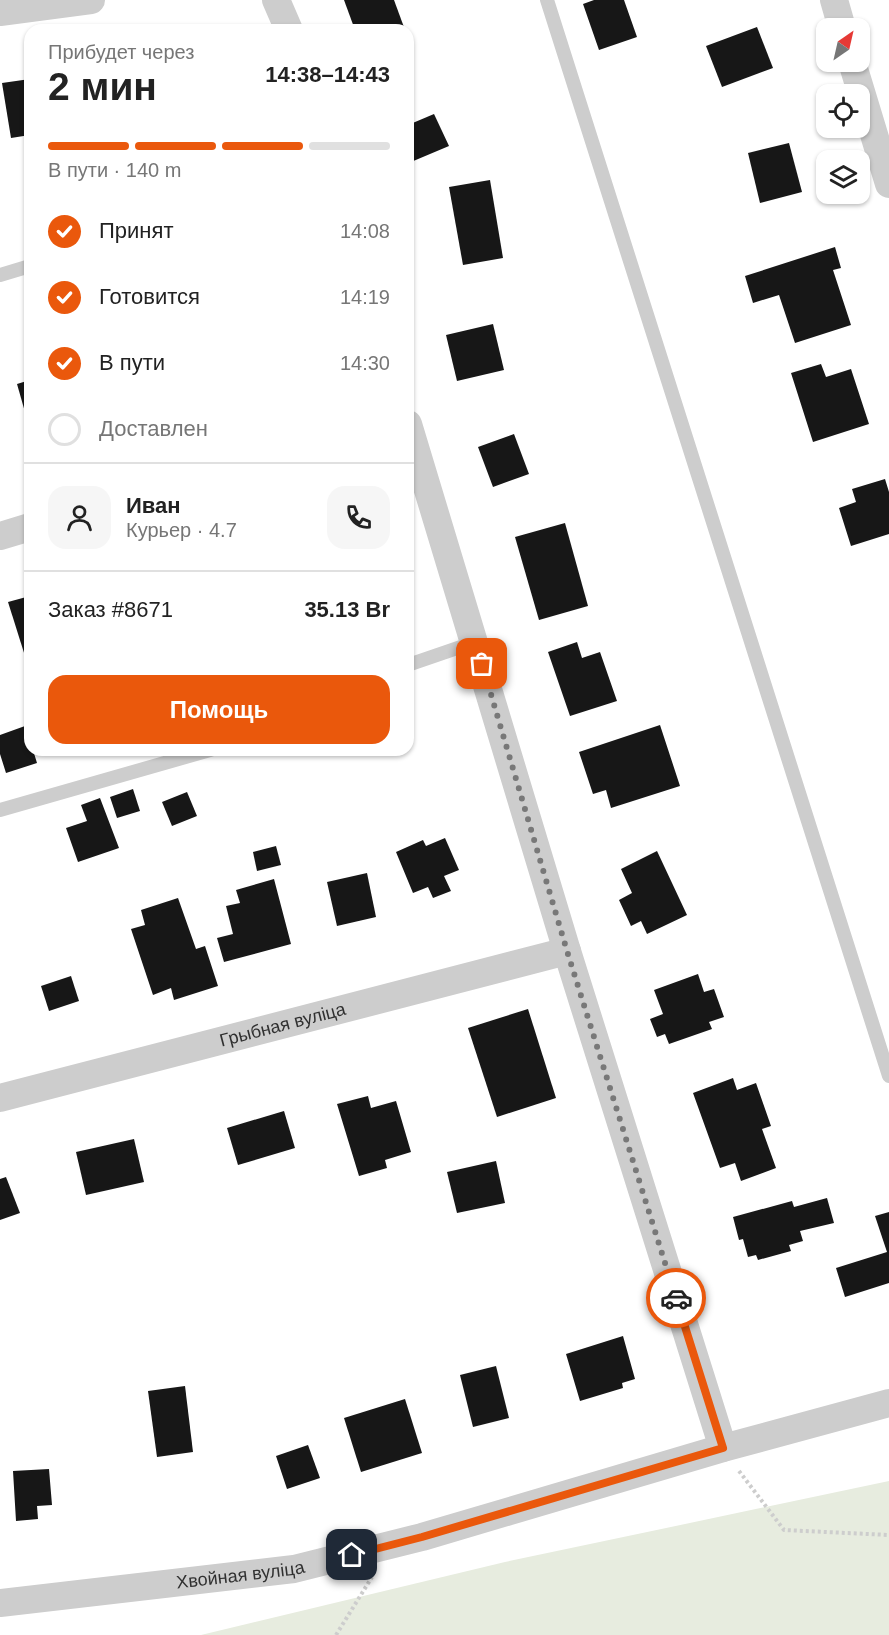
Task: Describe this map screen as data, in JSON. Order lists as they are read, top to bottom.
{
  "streets": {
    "street": ["Грыбная вуліца", "Хвойная вуліца"]
  },
  "north": "top right",
  "page": {
    "heading": ["2 мин", "Прибудет через", "14:38–14:43"],
    "panel": [
      "Иван",
      "Курьер · 4.7",
      "Заказ #8671",
      "35.13 Br"
    ],
    "bar": "В пути · 140 m",
    "list": [
      ["Принят", "14:08"],
      ["Готовится", "14:19"],
      ["В пути", "14:30"],
      "Доставлен"
    ],
    "buttons": "Помощь"
  }
}
